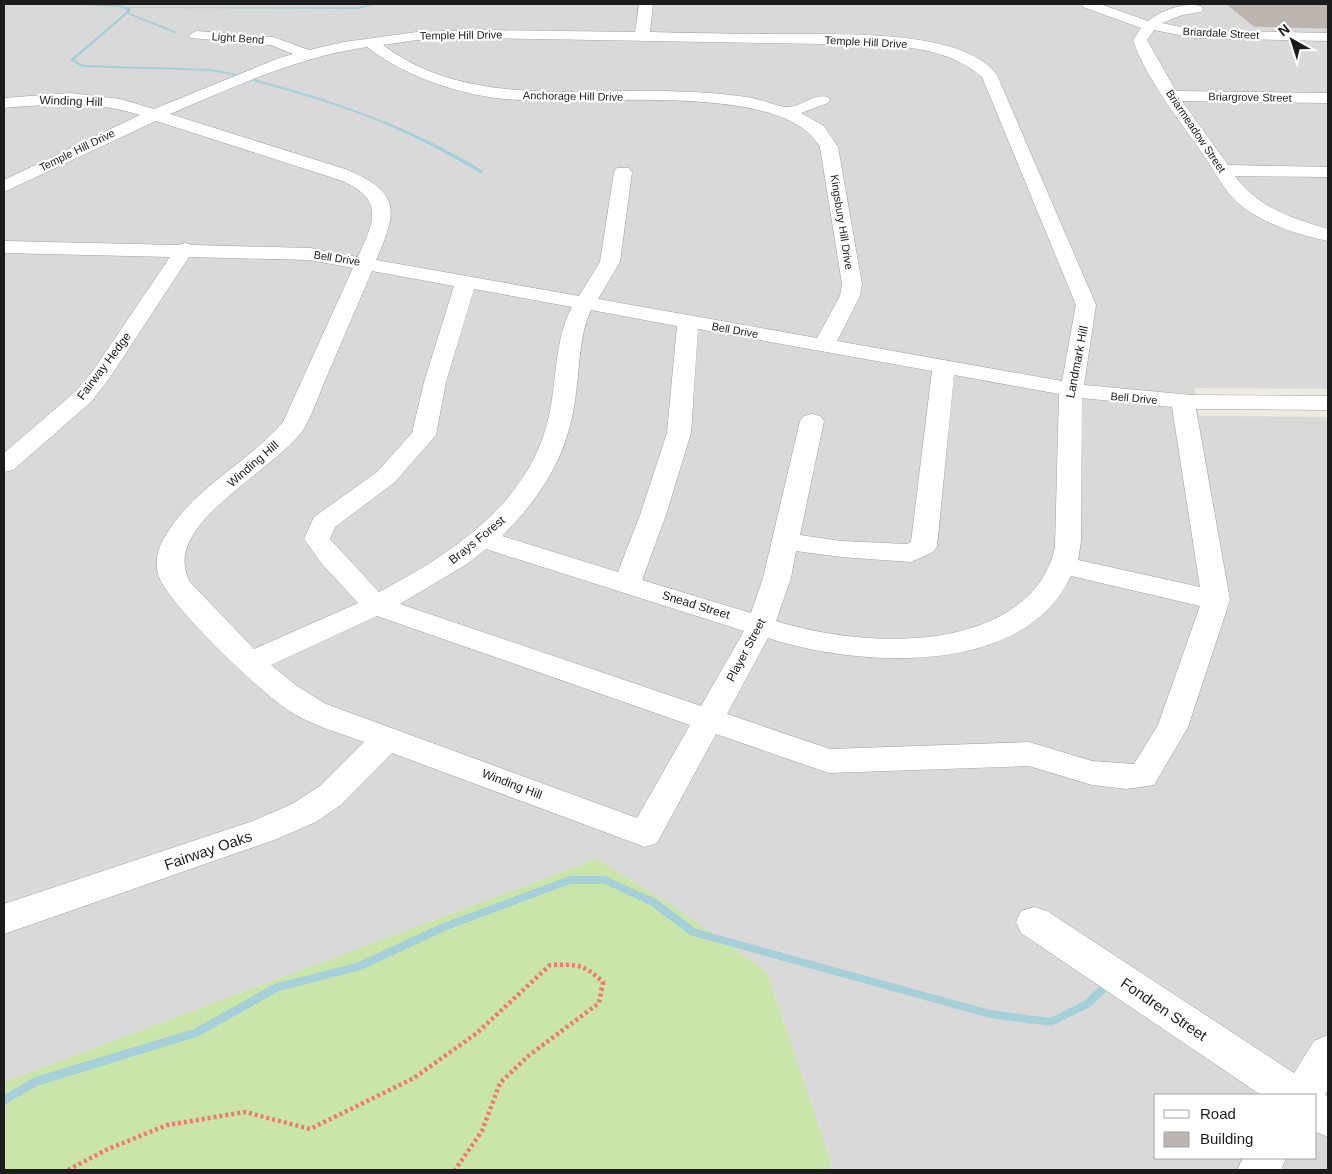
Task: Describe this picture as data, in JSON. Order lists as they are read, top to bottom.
{
  "streets": {
    "street": [
      "Briardale Street",
      "Temple Hill Drive",
      "Light Bend",
      "Anchorage Hill Drive",
      "Briargrove Street",
      "Winding Hill",
      "Briarmeadow Street",
      "Kingsbury Hill Drive",
      "Bell Drive",
      "Landmark Hill",
      "Fairway Hedge",
      "Brays Forest",
      "Snead Street",
      "Player Street",
      "Fairway Oaks",
      "Fondren Street"
    ]
  },
  "crossings": [
    ["Briardale Street", "Briarmeadow Street"],
    ["Temple Hill Drive", "Light Bend"],
    ["Temple Hill Drive", "Anchorage Hill Drive"],
    ["Temple Hill Drive", "Winding Hill"],
    ["Temple Hill Drive", "Landmark Hill"],
    ["Anchorage Hill Drive", "Kingsbury Hill Drive"],
    ["Briargrove Street", "Briarmeadow Street"],
    ["Winding Hill", "Bell Drive"],
    ["Winding Hill", "Brays Forest"],
    ["Winding Hill", "Player Street"],
    ["Winding Hill", "Fairway Oaks"],
    ["Kingsbury Hill Drive", "Bell Drive"],
    ["Bell Drive", "Landmark Hill"],
    ["Bell Drive", "Fairway Hedge"],
    ["Bell Drive", "Brays Forest"],
    ["Landmark Hill", "Snead Street"],
    ["Brays Forest", "Snead Street"],
    ["Snead Street", "Player Street"]
  ],
  "legend": ["Road", "Building"],
  "north": "top left"
}
